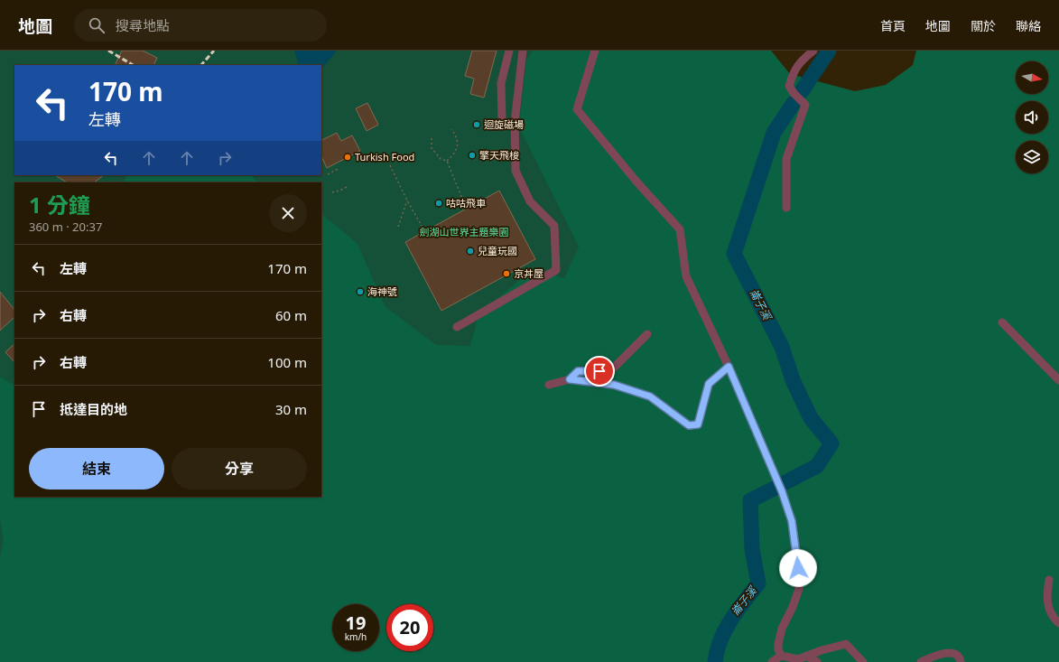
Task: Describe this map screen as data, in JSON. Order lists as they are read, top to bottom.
{
  "water": ["崙子溪"],
  "parks": ["劍湖山世界主題樂園"],
  "places": [
    "迴旋磁場",
    "擎天飛梭",
    "Turkish Food",
    "咕咕飛車",
    "兒童玩國",
    "京丼屋",
    "海神號"
  ],
  "north": "right",
  "page": {
    "header": "地圖",
    "search": "搜尋地點",
    "nav": [
      "首頁",
      "地圖",
      "關於",
      "聯絡"
    ],
    "turn": ["170 m", "左轉"],
    "heading": ["1 分鐘", "360 m · 20:37"],
    "list": [
      {
        "name": "左轉",
        "value": "170 m"
      },
      {
        "name": "右轉",
        "value": "60 m"
      },
      {
        "name": "右轉",
        "value": "100 m"
      },
      {
        "name": "抵達目的地",
        "value": "30 m"
      }
    ],
    "buttons": ["結束", "分享"],
    "speed": "19 km/h",
    "limit": "20"
  }
}
